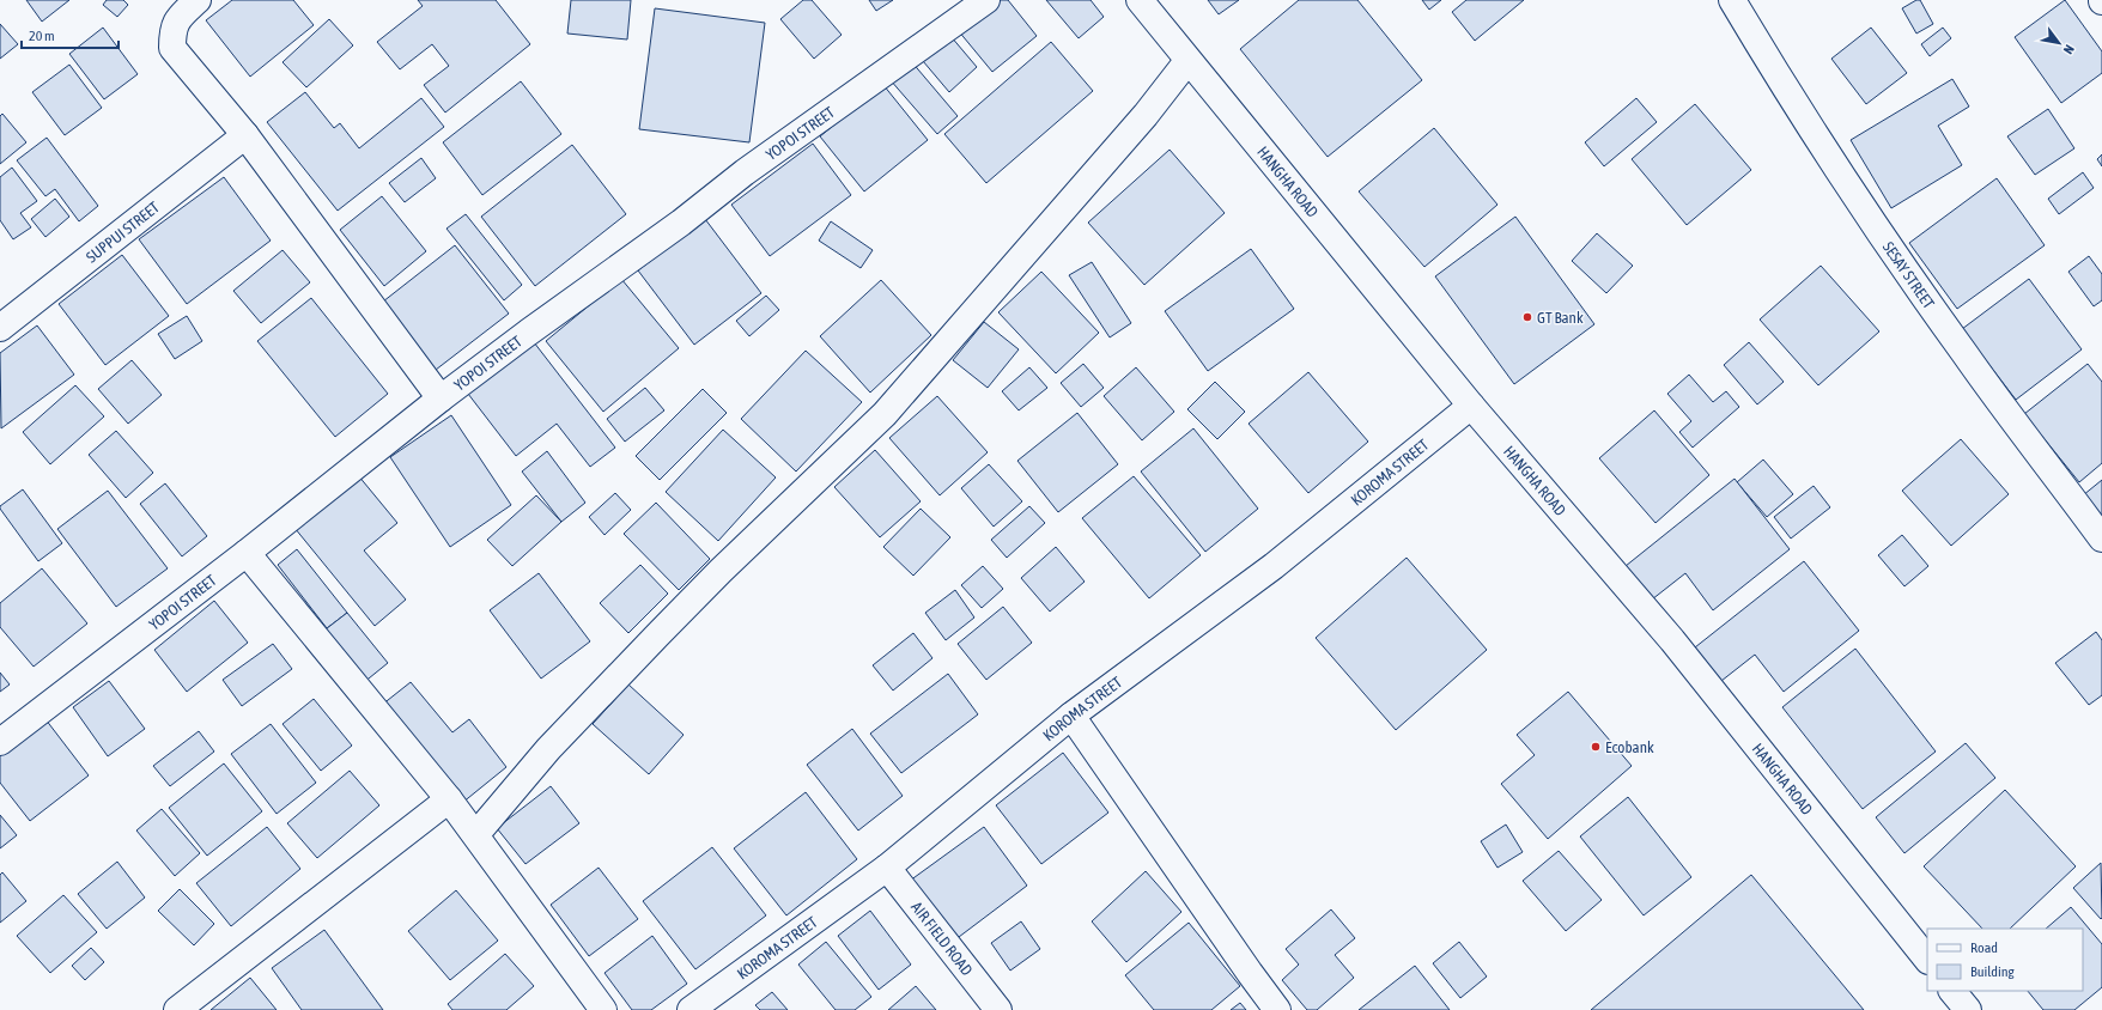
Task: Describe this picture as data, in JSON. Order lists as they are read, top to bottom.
{
  "streets": {
    "main road": [
      "YOPOI STREET",
      "HANGHA ROAD",
      "SUPPUI STREET",
      "SESAY STREET",
      "KOROMA STREET",
      "AIR FIELD ROAD"
    ]
  },
  "crossings": [
    ["HANGHA ROAD", "KOROMA STREET"],
    ["KOROMA STREET", "AIR FIELD ROAD"]
  ],
  "places": ["GT Bank", "Ecobank"],
  "legend": ["Road", "Building"],
  "scale_bar": "20 m",
  "north": "bottom right"
}
